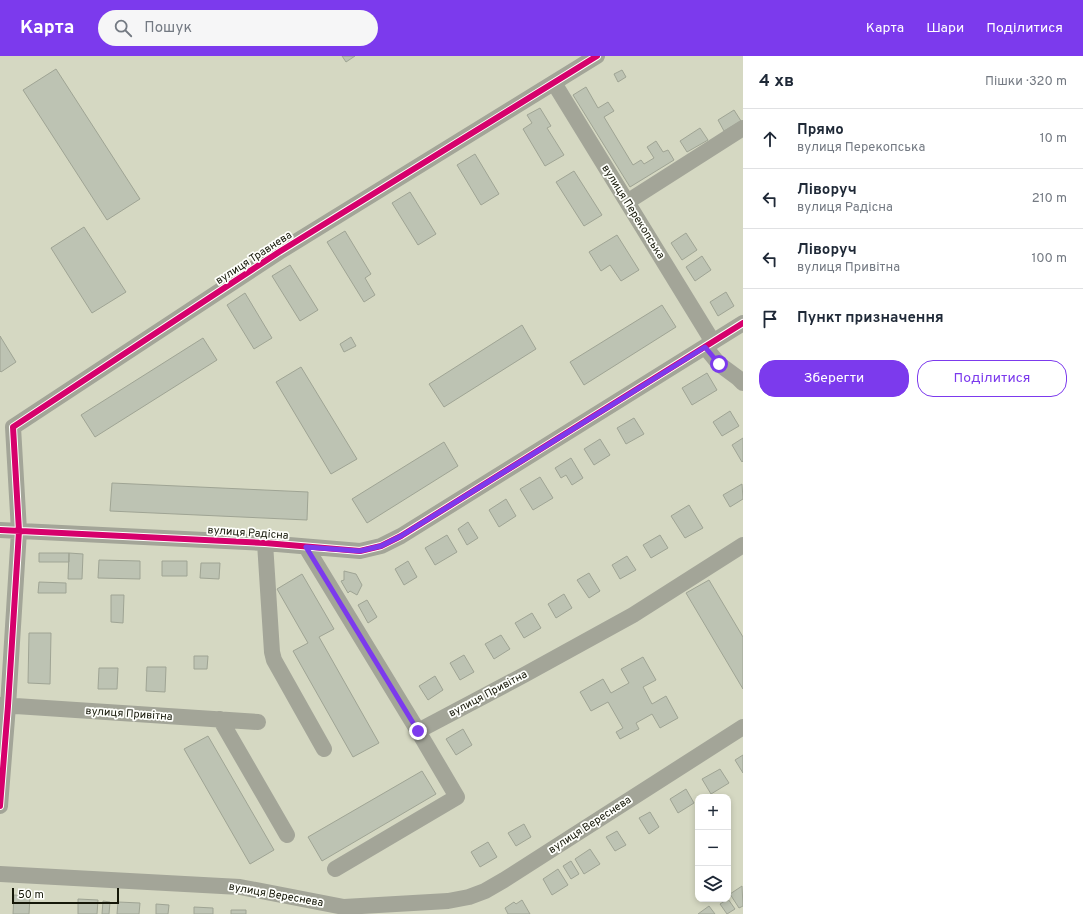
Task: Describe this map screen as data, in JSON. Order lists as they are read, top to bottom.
{
  "streets": {
    "street": [
      "вулиця Перекопська",
      "вулиця Травнева",
      "вулиця Радісна",
      "вулиця Привітна",
      "вулиця Вереснева"
    ]
  },
  "crossings": [
    ["вулиця Перекопська", "вулиця Травнева"],
    ["вулиця Перекопська", "вулиця Радісна"],
    ["вулиця Травнева", "вулиця Радісна"]
  ],
  "scale_bar": "50 m",
  "page": {
    "header": "Карта",
    "search": "Пошук",
    "nav": ["Карта", "Шари", "Поділитися"],
    "heading": ["4 хв", "Пішки · 320 m"],
    "list": [
      ["Прямо", "вулиця Перекопська", "10 m"],
      ["Ліворуч", "вулиця Радісна", "210 m"],
      ["Ліворуч", "вулиця Привітна", "100 m"],
      "Пункт призначення"
    ],
    "buttons": ["Зберегти", "Поділитися"],
    "map_buttons": ["+", "−"],
    "scale": "50 m"
  }
}
